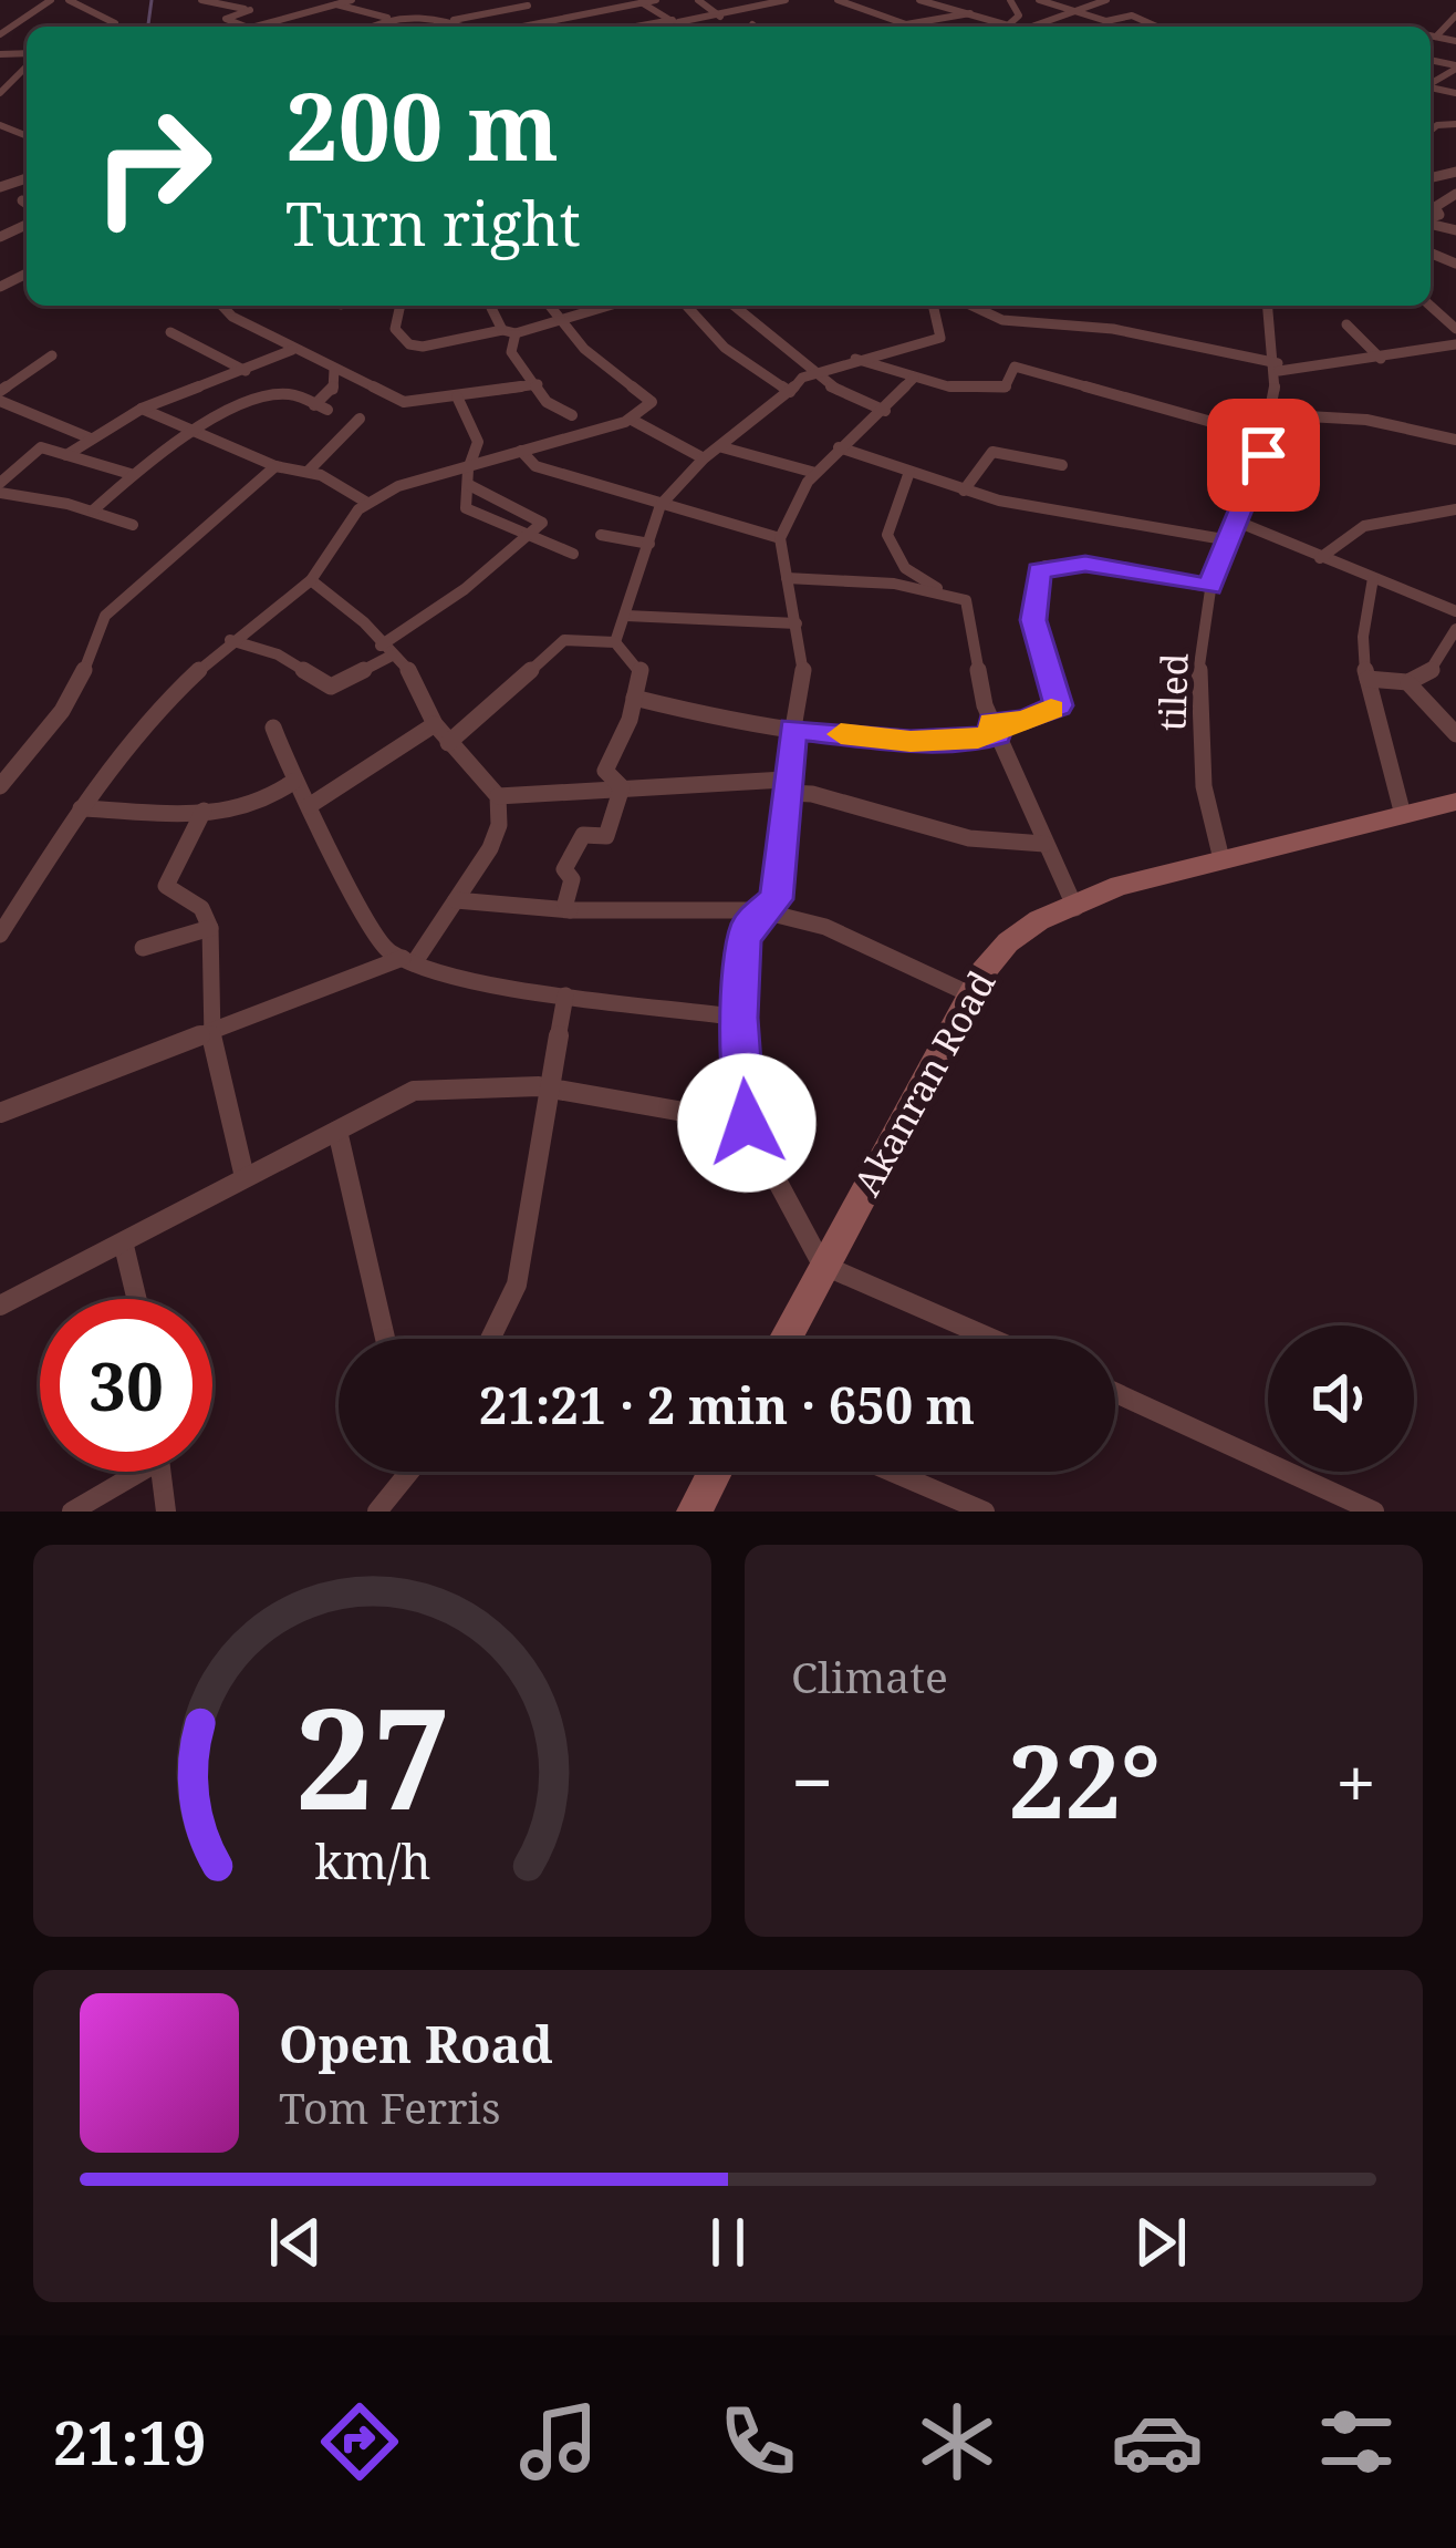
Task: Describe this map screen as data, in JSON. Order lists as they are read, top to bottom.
{
  "streets": {
    "main road": ["Akanran Road"],
    "street": ["tiled"]
  },
  "crossings": [
    ["tiled", "Akanran Road"]
  ],
  "page": {
    "turn": ["200 m", "Turn right"],
    "limit": "30",
    "trip": "21:21 · 2 min · 650 m",
    "tile": "Climate",
    "heat": ["−", "22°", "+"],
    "song": ["Open Road", "Tom Ferris"],
    "tabs": "21:19",
    "gauge": ["27", "km/h"]
  }
}
